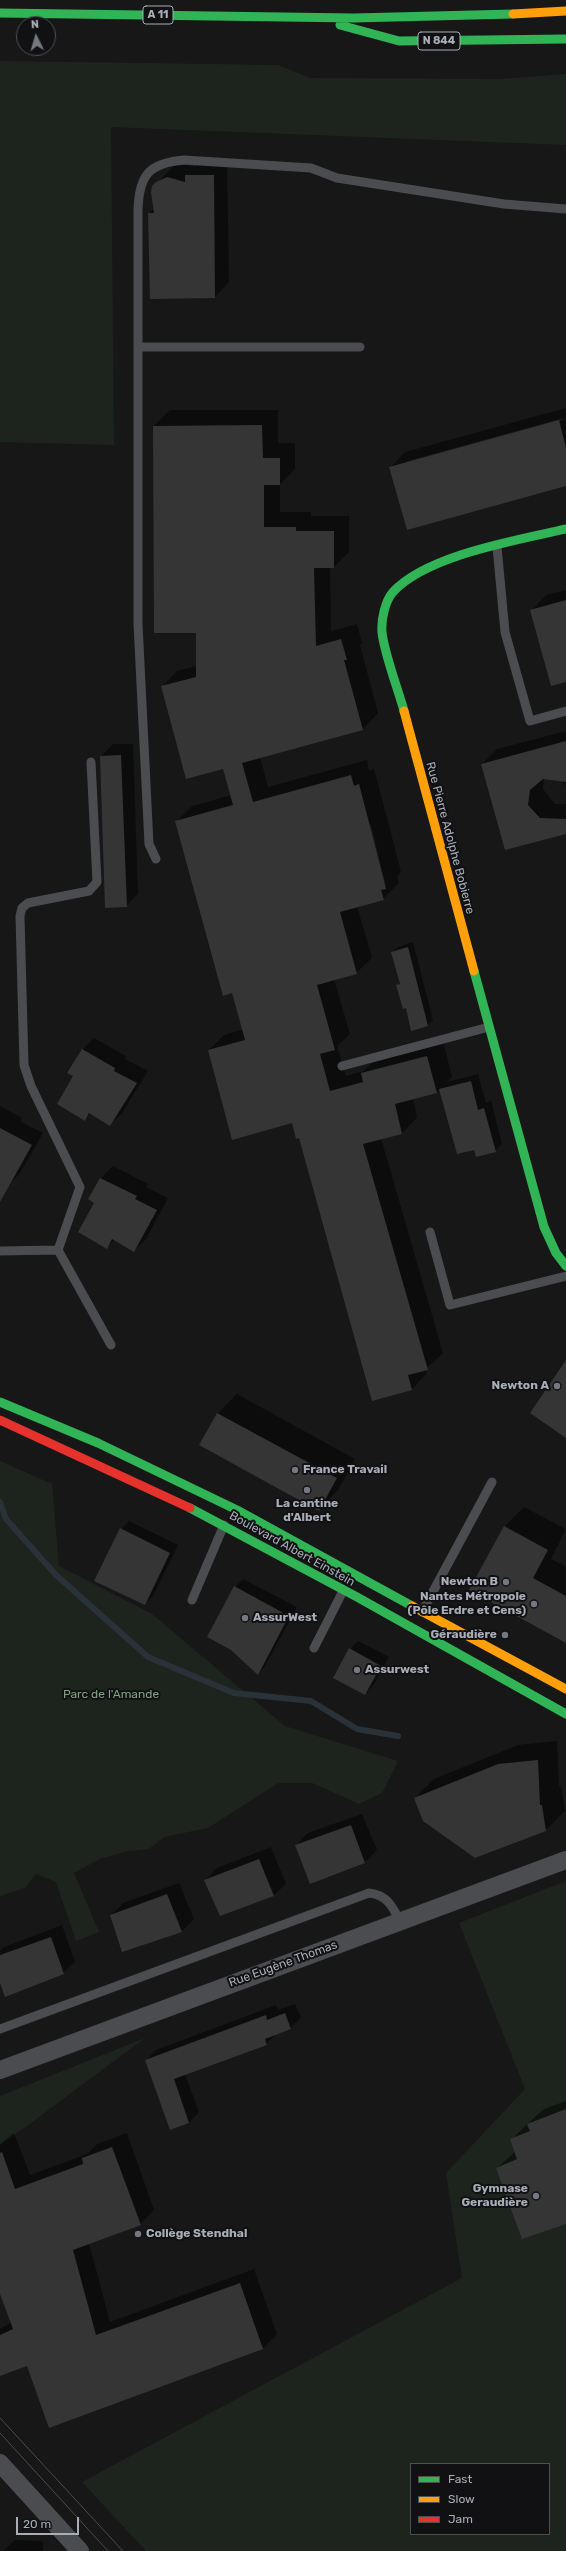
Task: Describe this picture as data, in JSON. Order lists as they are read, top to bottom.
{
  "streets": {
    "main road": [
      "A 11",
      "N 844",
      "Rue Pierre Adolphe Bobierre",
      "Boulevard Albert Einstein"
    ],
    "street": ["Rue Eugène Thomas"]
  },
  "crossings": [
    ["A 11", "N 844"]
  ],
  "parks": ["Parc de l'Amande"],
  "places": [
    "Newton A",
    "France Travail",
    "La cantine d'Albert",
    "Newton B",
    "Nantes Métropole (Pôle Erdre et Cens)",
    "AssurWest",
    "Géraudière",
    "Assurwest",
    "Gymnase Geraudière",
    "Collège Stendhal"
  ],
  "legend": ["Fast", "Slow", "Jam"],
  "scale_bar": "20 m",
  "north": "top"
}
